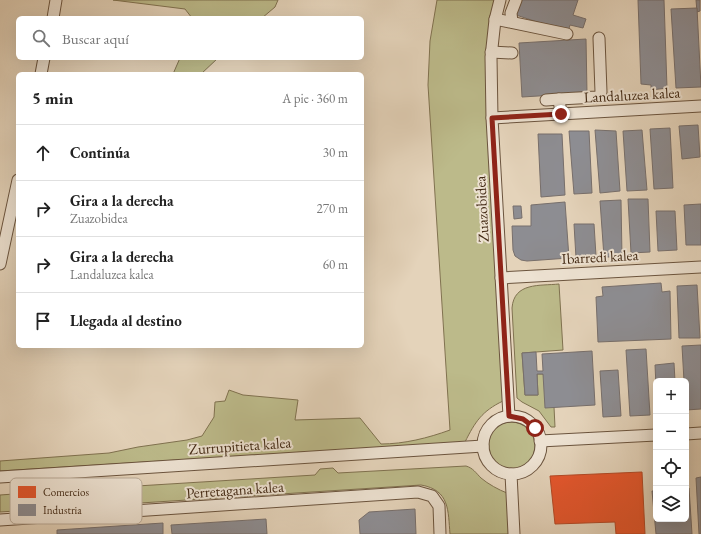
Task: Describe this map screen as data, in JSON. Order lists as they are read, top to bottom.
{
  "streets": {
    "street": [
      "Landaluzea kalea",
      "Zuazobidea",
      "Ibarredi kalea",
      "Zurrupitieta kalea",
      "Perretagana kalea"
    ]
  },
  "crossings": [
    ["Landaluzea kalea", "Zuazobidea"],
    ["Zuazobidea", "Ibarredi kalea"],
    ["Zuazobidea", "Zurrupitieta kalea"]
  ],
  "legend": ["Comercios", "Industria"],
  "page": {
    "search": "Buscar aquí",
    "heading": ["5 min", "A pie · 360 m"],
    "list": [
      ["Continúa", "30 m"],
      ["Gira a la derecha", "Zuazobidea", "270 m"],
      ["Gira a la derecha", "Landaluzea kalea", "60 m"],
      "Llegada al destino"
    ],
    "map_buttons": ["+", "−"]
  }
}
